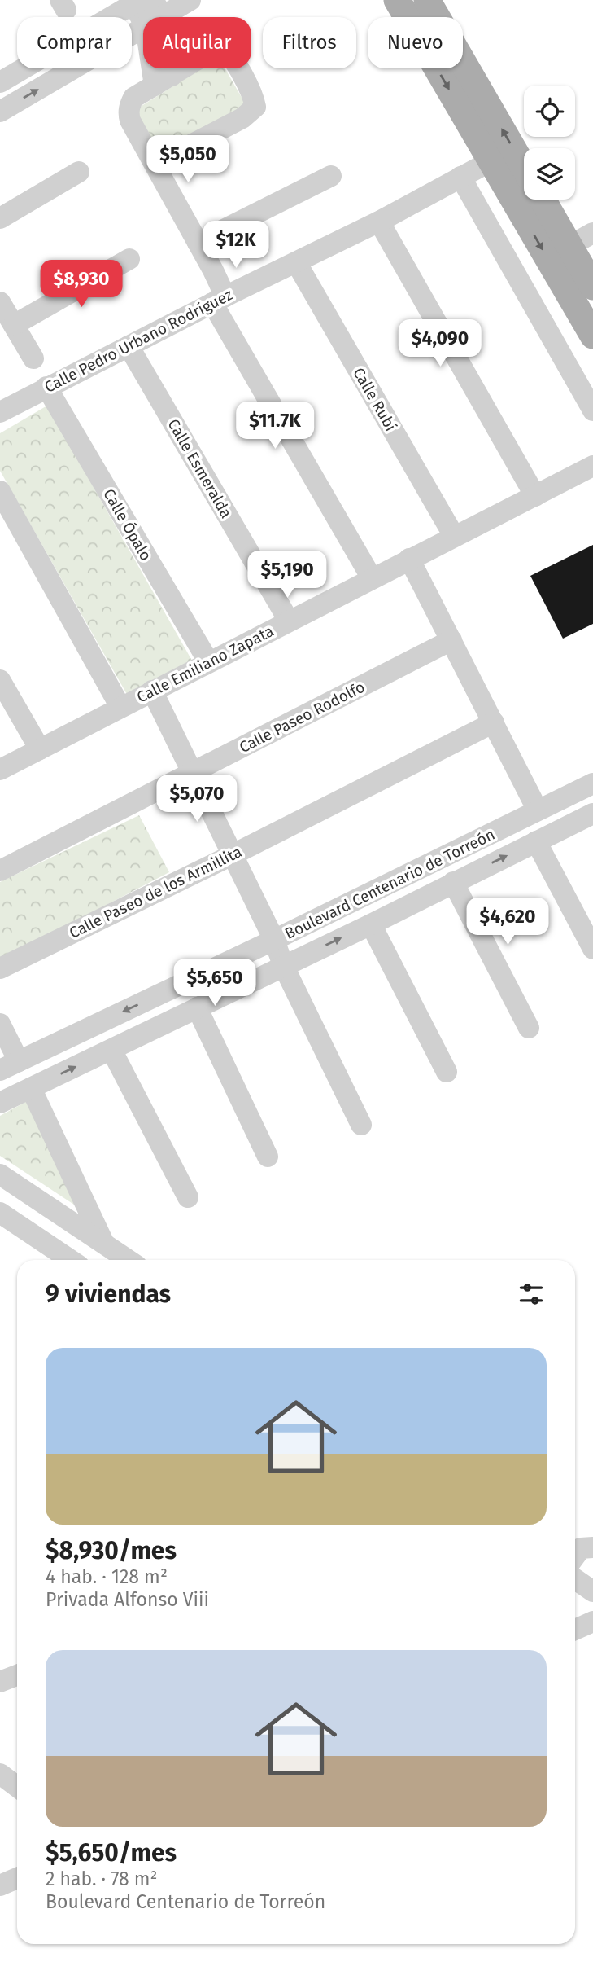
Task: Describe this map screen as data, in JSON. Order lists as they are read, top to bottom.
{
  "streets": {
    "street": [
      "Calle Pedro Urbano Rodríguez",
      "Calle Rubí",
      "Calle Esmeralda",
      "Calle Ópalo",
      "Calle Emiliano Zapata",
      "Calle Paseo Rodolfo",
      "Boulevard Centenario de Torreón",
      "Calle Paseo de los Armillita"
    ]
  },
  "crossings": [
    ["Calle Pedro Urbano Rodríguez", "Calle Rubí"],
    ["Calle Pedro Urbano Rodríguez", "Calle Esmeralda"],
    ["Calle Pedro Urbano Rodríguez", "Calle Ópalo"],
    ["Calle Rubí", "Calle Emiliano Zapata"],
    ["Calle Esmeralda", "Calle Emiliano Zapata"],
    ["Calle Ópalo", "Calle Emiliano Zapata"]
  ],
  "page": {
    "chip": [
      "Comprar",
      "Alquilar",
      "Filtros",
      "Nuevo"
    ],
    "price": [
      "$5,050",
      "$12K",
      "$8,930",
      "$4,090",
      "$11.7K",
      "$5,190",
      "$5,070",
      "$4,620",
      "$5,650"
    ],
    "heading": "9 viviendas",
    "list": [
      {
        "name": "$8,930/mes",
        "note": "4 hab. · 128 m² · Privada Alfonso Viii"
      },
      {
        "name": "$5,650/mes",
        "note": "2 hab. · 78 m² · Boulevard Centenario de Torreón"
      }
    ]
  }
}
